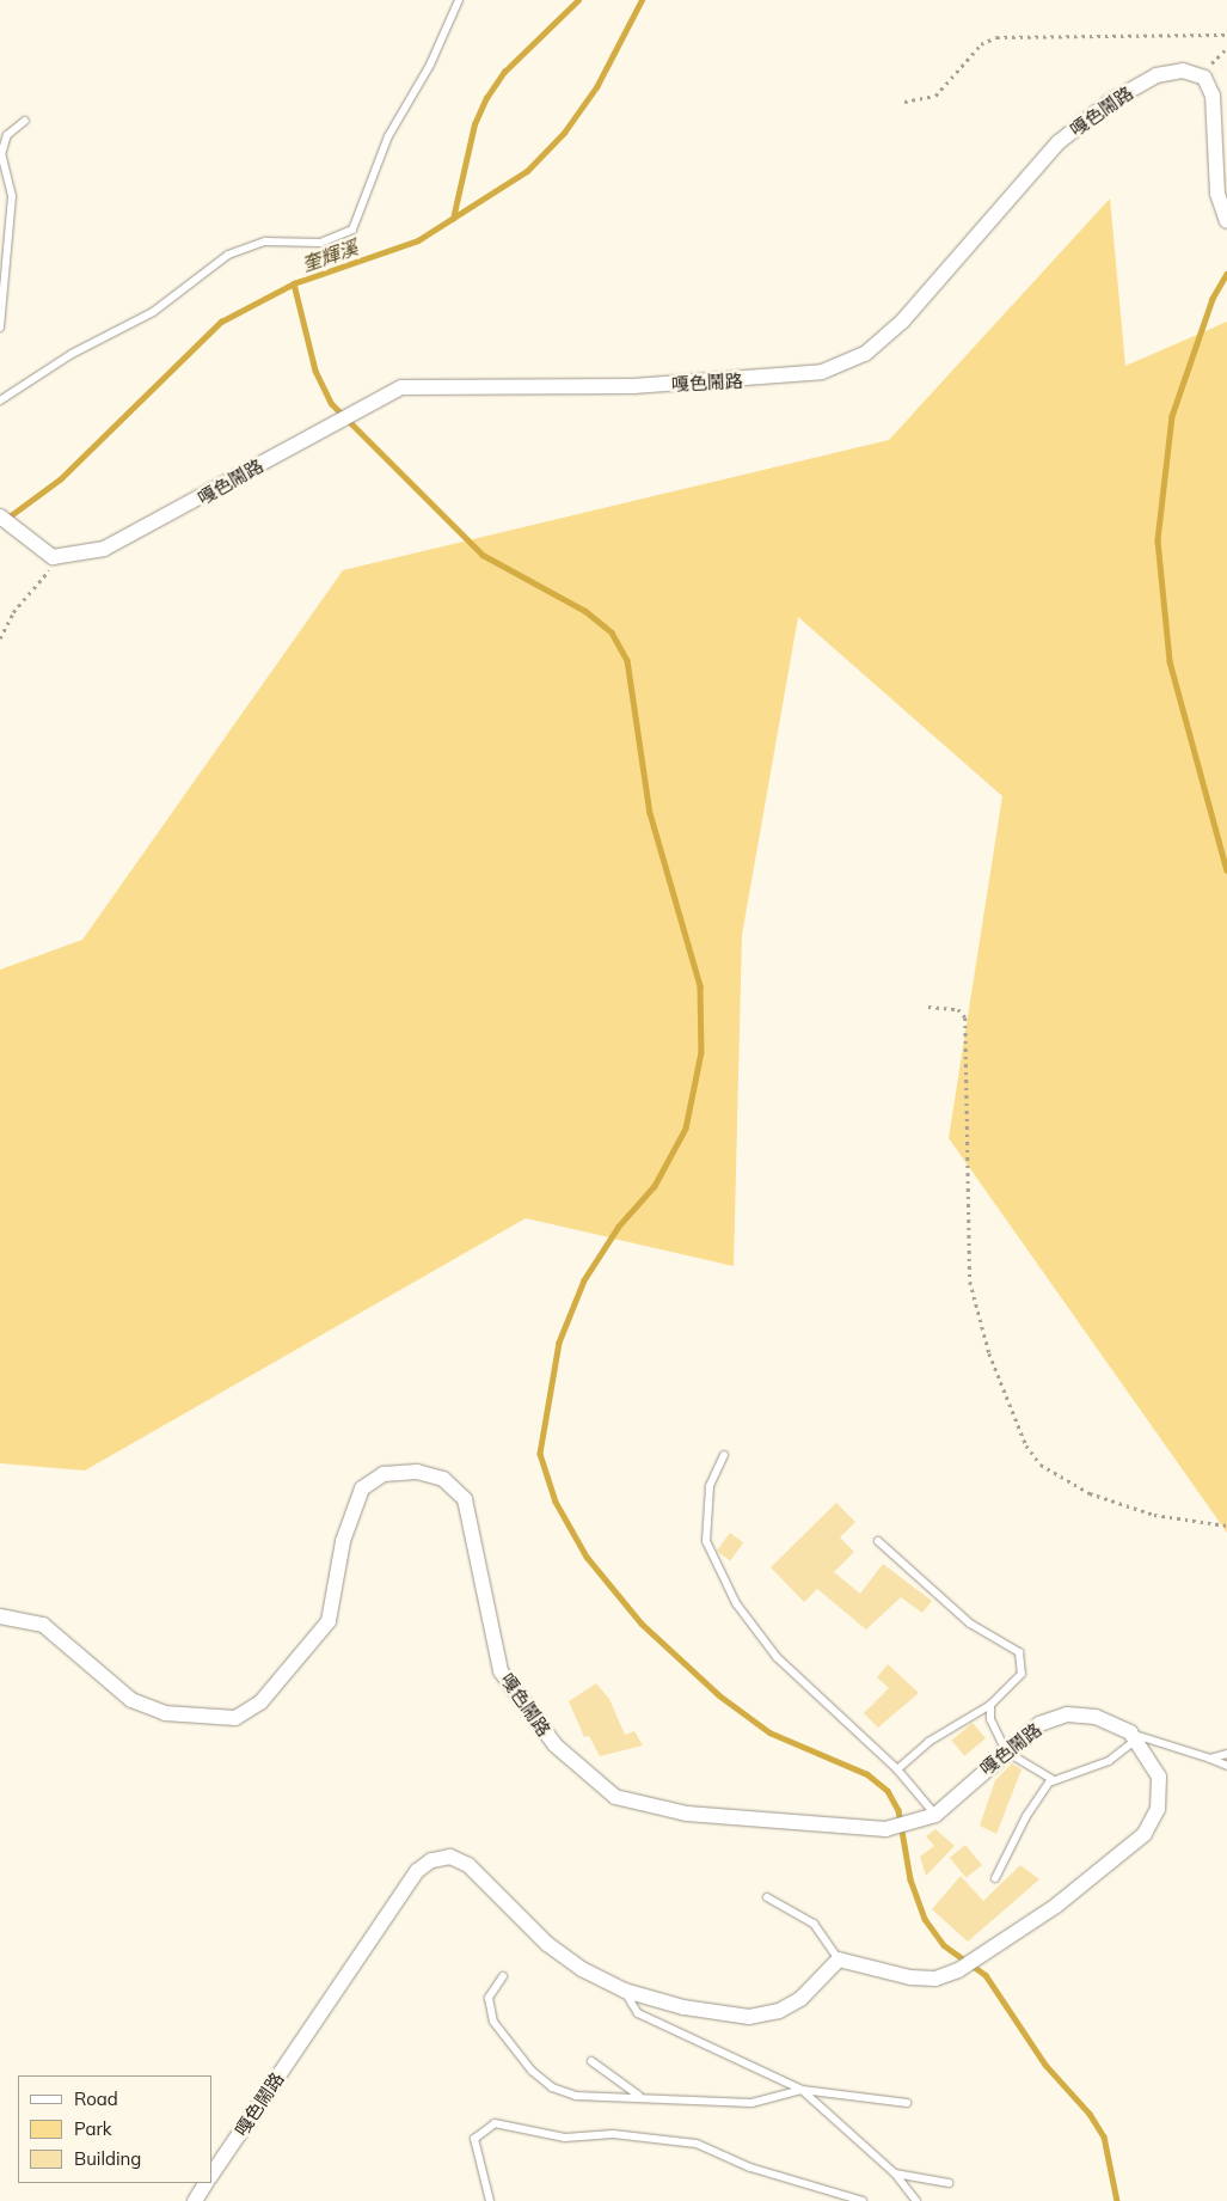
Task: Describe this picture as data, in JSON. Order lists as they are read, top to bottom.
{
  "streets": {
    "street": ["嘎色鬧路"]
  },
  "water": ["奎輝溪"],
  "legend": ["Road", "Park", "Building"]
}
